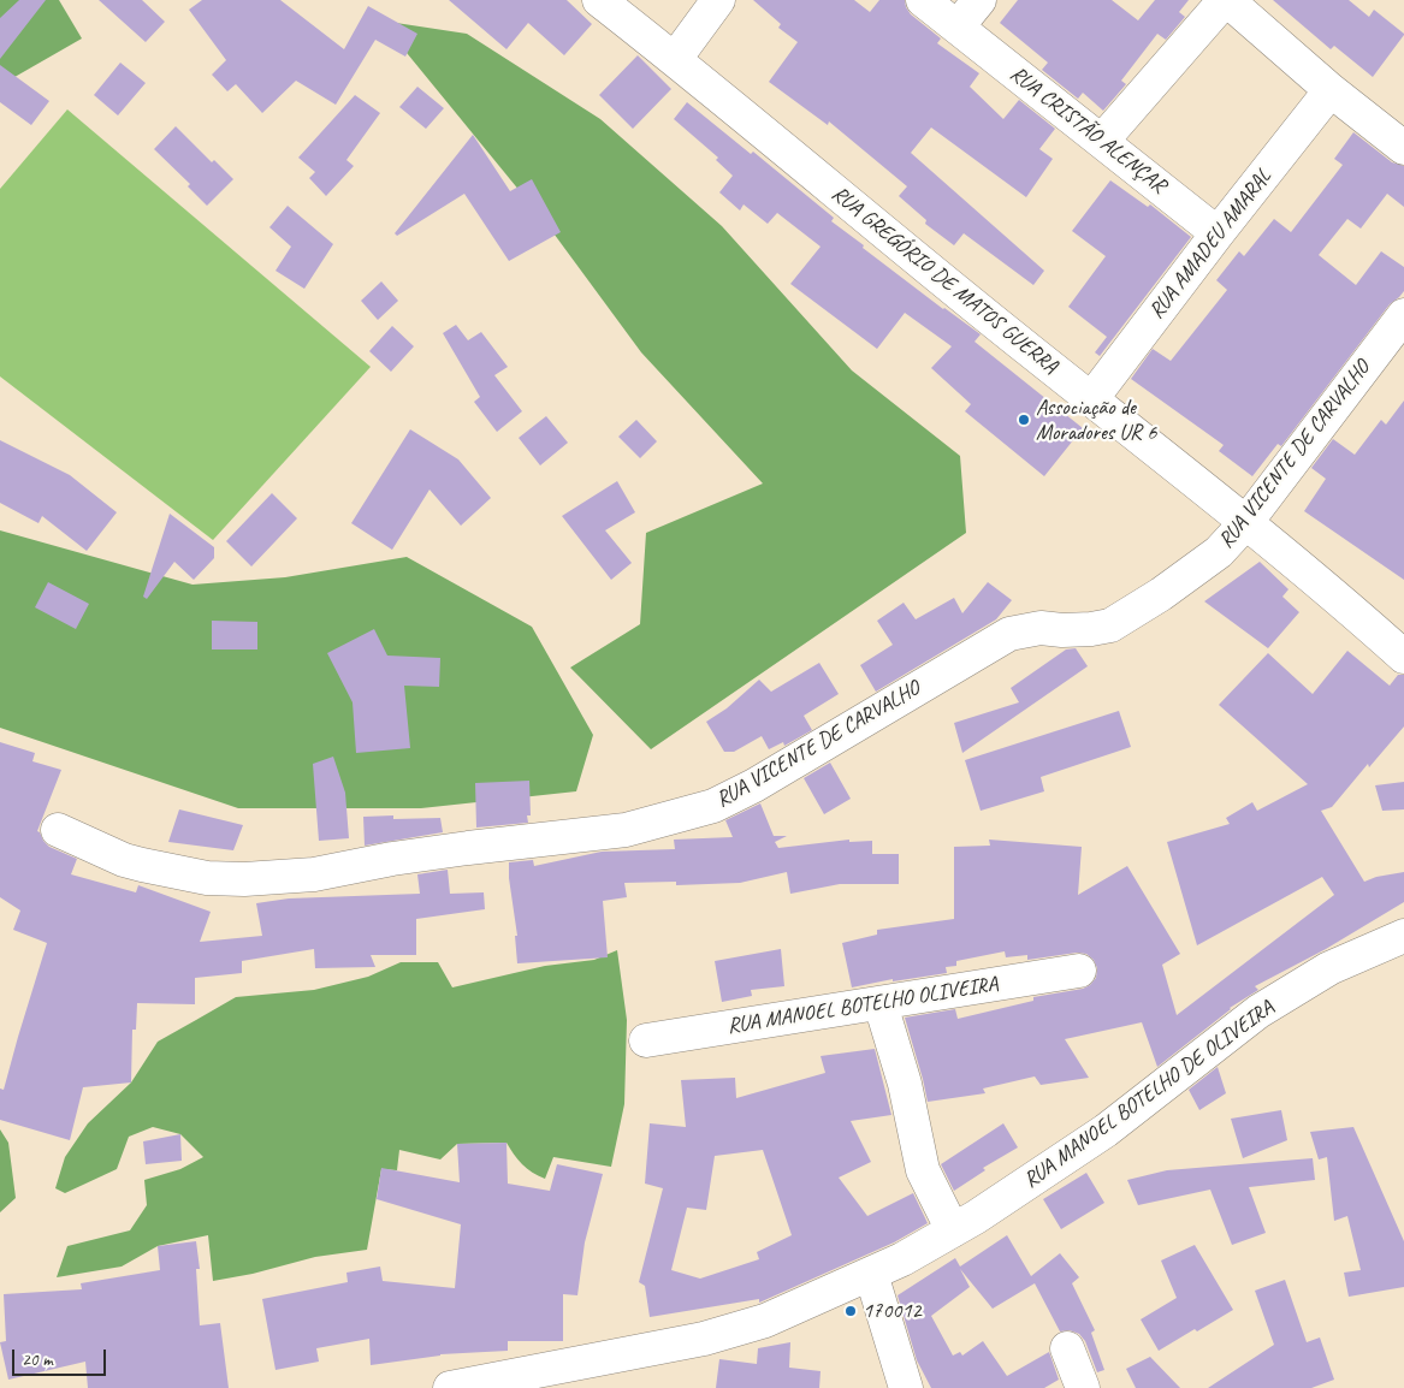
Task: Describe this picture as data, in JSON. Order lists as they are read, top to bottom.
{
  "streets": {
    "street": [
      "RUA CRISTÃO ALENÇAR",
      "RUA AMADEU AMARAL",
      "RUA GREGÓRIO DE MATOS GUERRA",
      "RUA VICENTE DE CARVALHO",
      "RUA MANOEL BOTELHO OLIVEIRA",
      "RUA MANOEL BOTELHO DE OLIVEIRA"
    ]
  },
  "crossings": [
    ["RUA CRISTÃO ALENÇAR", "RUA AMADEU AMARAL"],
    ["RUA AMADEU AMARAL", "RUA GREGÓRIO DE MATOS GUERRA"],
    ["RUA GREGÓRIO DE MATOS GUERRA", "RUA VICENTE DE CARVALHO"]
  ],
  "places": ["Associação de Moradores UR 6", "170012"],
  "scale_bar": "20 m"
}
